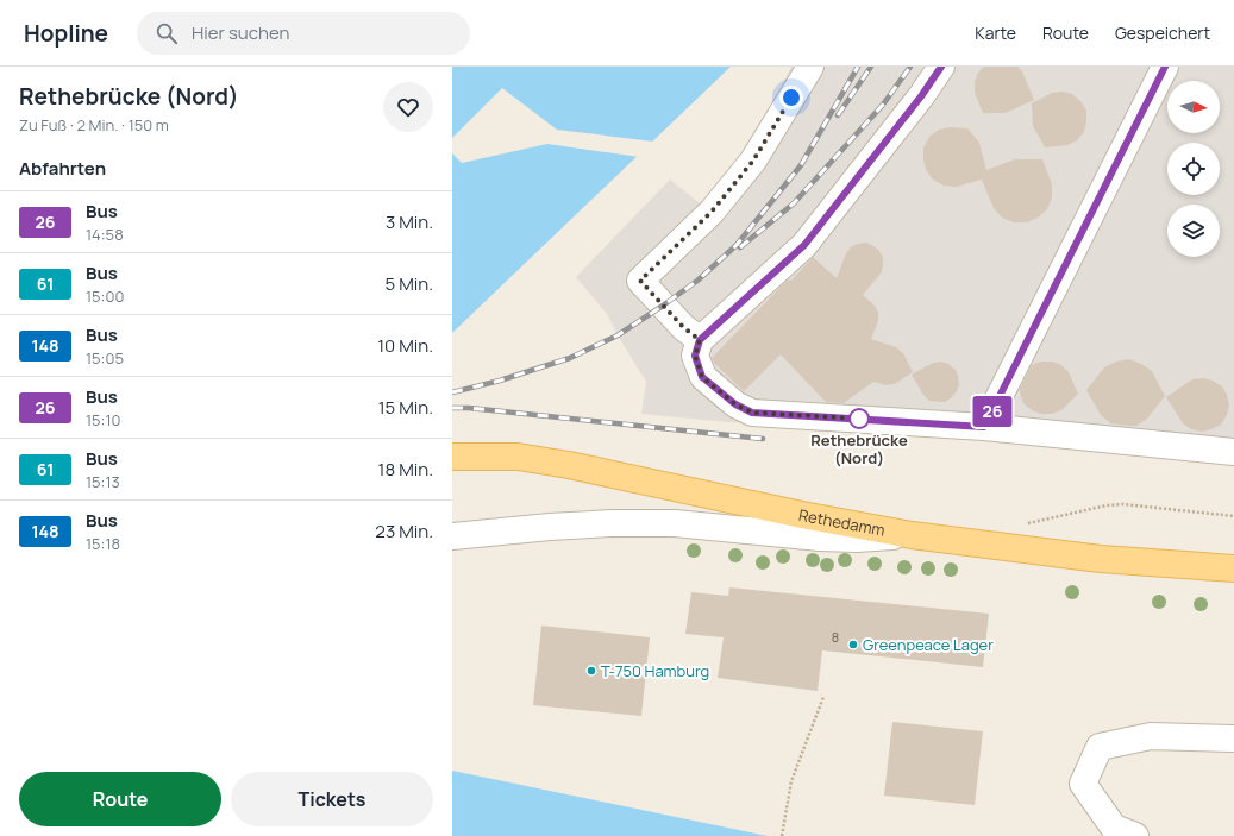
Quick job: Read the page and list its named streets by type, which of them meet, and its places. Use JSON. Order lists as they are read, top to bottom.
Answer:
{
  "streets": {
    "main road": ["Rethedamm"]
  },
  "places": ["Rethebrücke (Nord)", "Greenpeace Lager", "T-750 Hamburg"],
  "lines": ["bus line 26"],
  "house_numbers": ["8"],
  "north": "right",
  "page": {
    "header": "Hopline",
    "search": "Hier suchen",
    "nav": ["Karte", "Route", "Gespeichert"],
    "heading": [
      ["Rethebrücke (Nord)", "Zu Fuß · 2 Min. · 150 m"],
      "Abfahrten"
    ],
    "on_map": "26",
    "list": [
      {
        "mark": "26",
        "name": "Bus",
        "note": "14:58",
        "value": "3 Min."
      },
      {
        "mark": "61",
        "name": "Bus",
        "note": "15:00",
        "value": "5 Min."
      },
      {
        "mark": "148",
        "name": "Bus",
        "note": "15:05",
        "value": "10 Min."
      },
      {
        "mark": "26",
        "name": "Bus",
        "note": "15:10",
        "value": "15 Min."
      },
      {
        "mark": "61",
        "name": "Bus",
        "note": "15:13",
        "value": "18 Min."
      },
      {
        "mark": "148",
        "name": "Bus",
        "note": "15:18",
        "value": "23 Min."
      }
    ],
    "buttons": ["Route", "Tickets"]
  }
}
